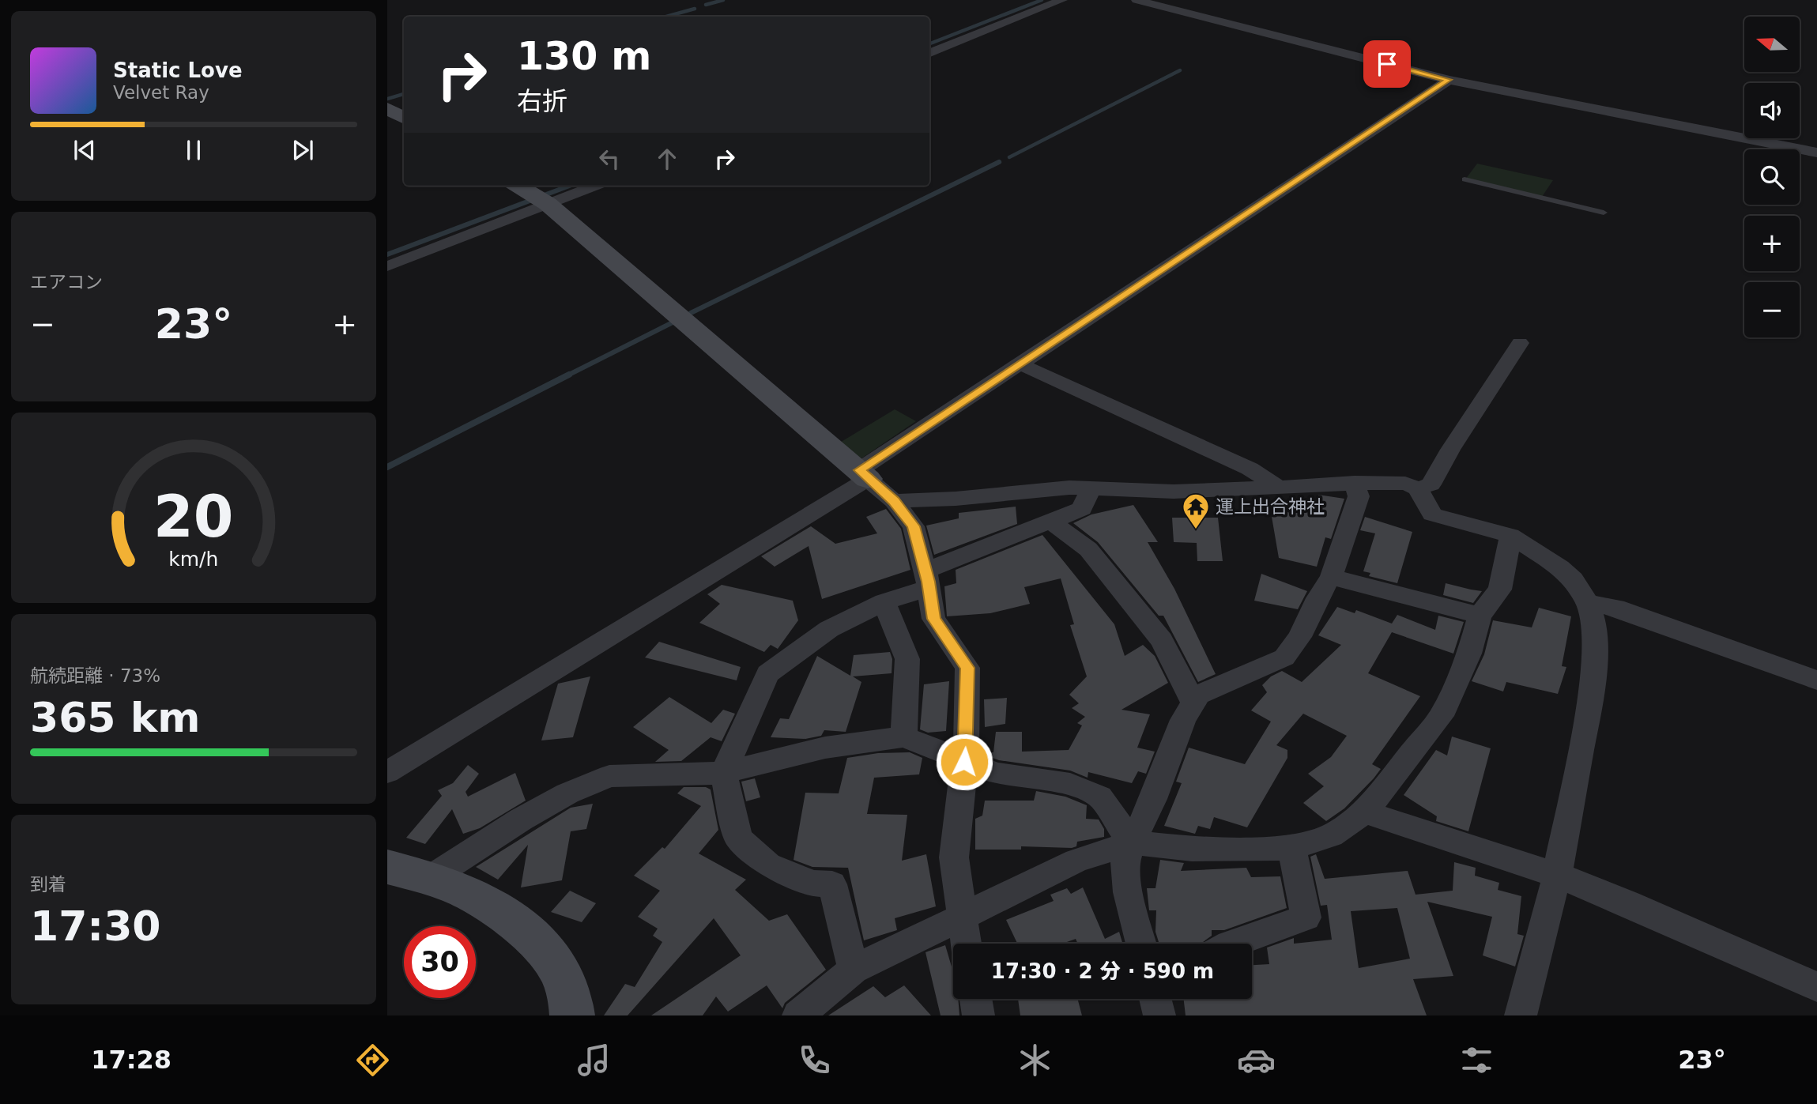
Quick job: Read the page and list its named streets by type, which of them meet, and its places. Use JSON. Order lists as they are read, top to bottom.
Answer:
{
  "places": {
    "temple": ["運上出合神社"]
  },
  "north": "left",
  "page": {
    "map_buttons": ["+", "−"],
    "turn": ["130 m", "右折"],
    "song": ["Static Love", "Velvet Ray"],
    "tile": [
      "エアコン",
      ["航続距離 · 73%", "365 km"],
      ["到着", "17:30"]
    ],
    "heat": ["−", "23°", "+"],
    "limit": "30",
    "trip": "17:30 · 2 分 · 590 m",
    "tabs": ["17:28", "23°"],
    "gauge": ["20", "km/h"]
  }
}
